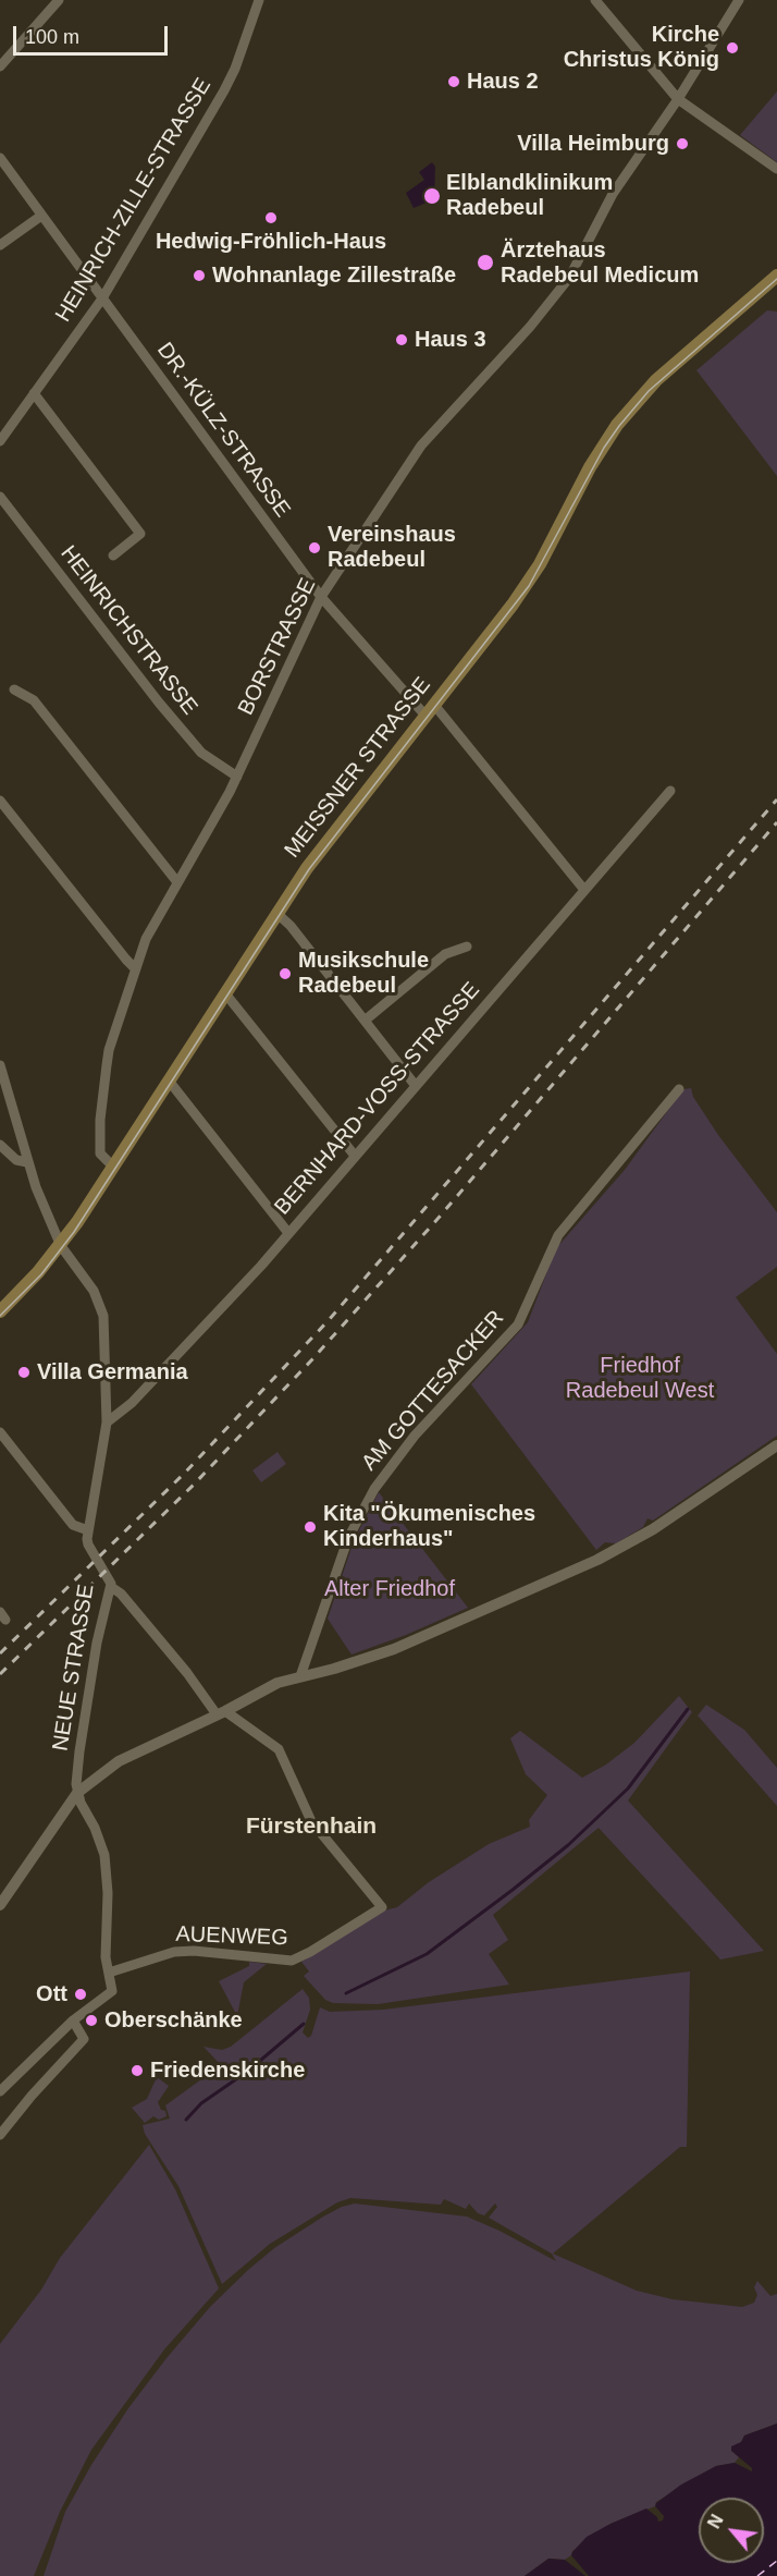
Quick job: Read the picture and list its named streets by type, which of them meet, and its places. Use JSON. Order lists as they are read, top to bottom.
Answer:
{
  "streets": {
    "main road": ["MEISSNER STRASSE"],
    "street": [
      "HEINRICH-ZILLE-STRASSE",
      "DR.-KÜLZ-STRASSE",
      "HEINRICHSTRASSE",
      "BORSTRASSE",
      "BERNHARD-VOSS-STRASSE",
      "AM GOTTESACKER",
      "NEUE STRASSE",
      "AUENWEG"
    ]
  },
  "crossings": [
    ["HEINRICH-ZILLE-STRASSE", "DR.-KÜLZ-STRASSE"],
    ["DR.-KÜLZ-STRASSE", "BORSTRASSE"],
    ["DR.-KÜLZ-STRASSE", "MEISSNER STRASSE"],
    ["DR.-KÜLZ-STRASSE", "BERNHARD-VOSS-STRASSE"],
    ["HEINRICHSTRASSE", "BORSTRASSE"],
    ["BORSTRASSE", "MEISSNER STRASSE"],
    ["MEISSNER STRASSE", "NEUE STRASSE"],
    ["BERNHARD-VOSS-STRASSE", "NEUE STRASSE"],
    ["NEUE STRASSE", "AUENWEG"]
  ],
  "districts": ["Fürstenhain"],
  "parks": ["Friedhof Radebeul West", "Alter Friedhof"],
  "places": [
    "Kirche Christus König",
    "Haus 2",
    "Villa Heimburg",
    "Elblandklinikum Radebeul",
    "Hedwig-Fröhlich-Haus",
    "Ärztehaus Radebeul Medicum",
    "Wohnanlage Zillestraße",
    "Haus 3",
    "Vereinshaus Radebeul",
    "Musikschule Radebeul",
    "Villa Germania",
    "Kita \"Ökumenisches Kinderhaus\"",
    "Ott",
    "Oberschänke",
    "Friedenskirche"
  ],
  "scale_bar": "100 m",
  "north": "top left"
}
